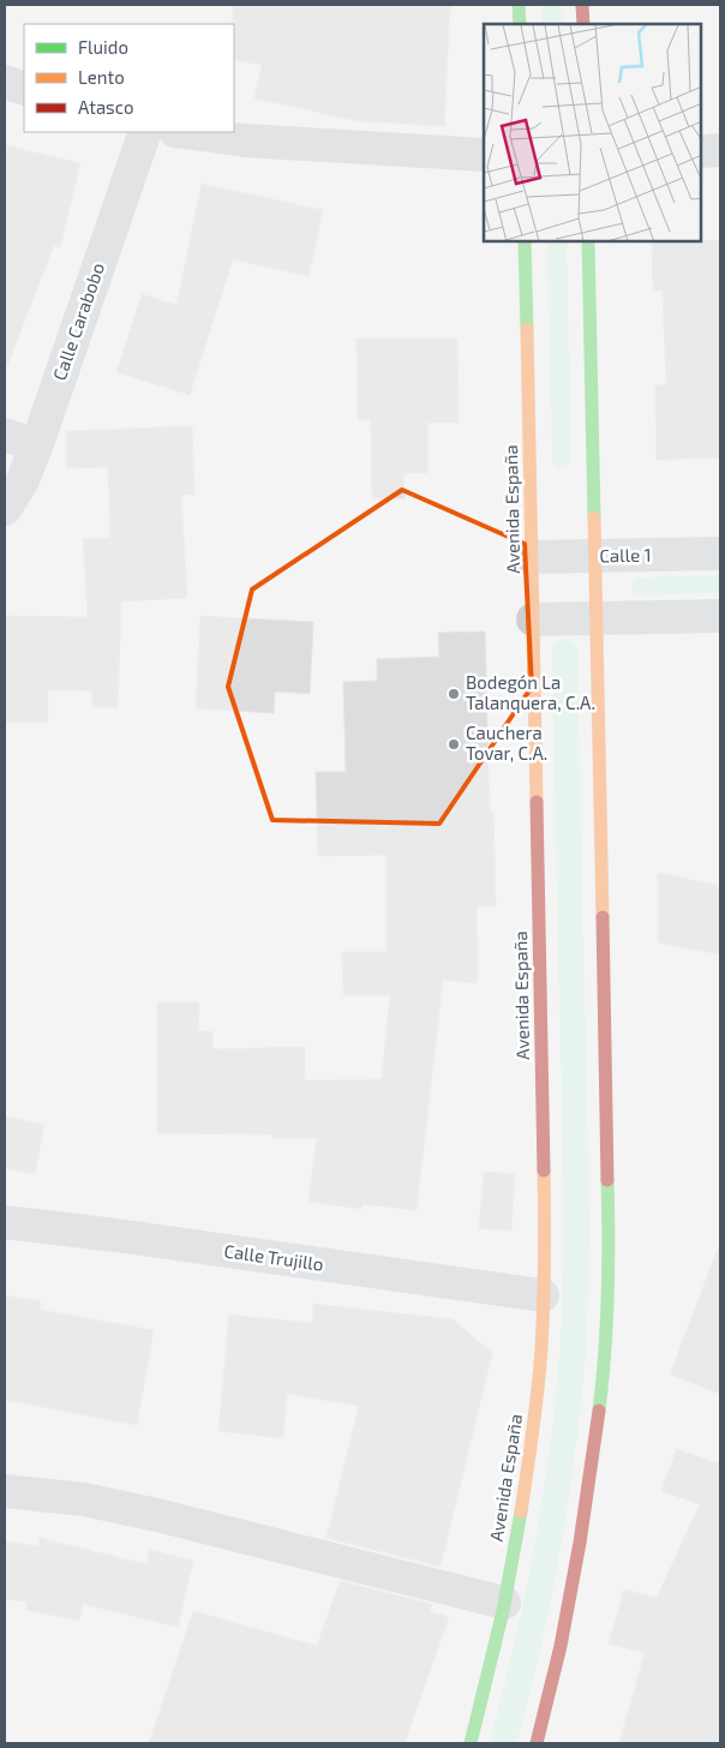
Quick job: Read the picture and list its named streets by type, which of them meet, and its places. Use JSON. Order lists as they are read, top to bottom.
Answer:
{
  "streets": {
    "main road": ["Avenida España"],
    "street": ["Calle Carabobo", "Calle 1", "Calle Trujillo"]
  },
  "crossings": [
    ["Avenida España", "Calle 1"],
    ["Avenida España", "Calle Trujillo"]
  ],
  "places": ["Bodegón La Talanquera, C.A.", "Cauchera Tovar, C.A."],
  "legend": ["Fluido", "Lento", "Atasco"]
}
